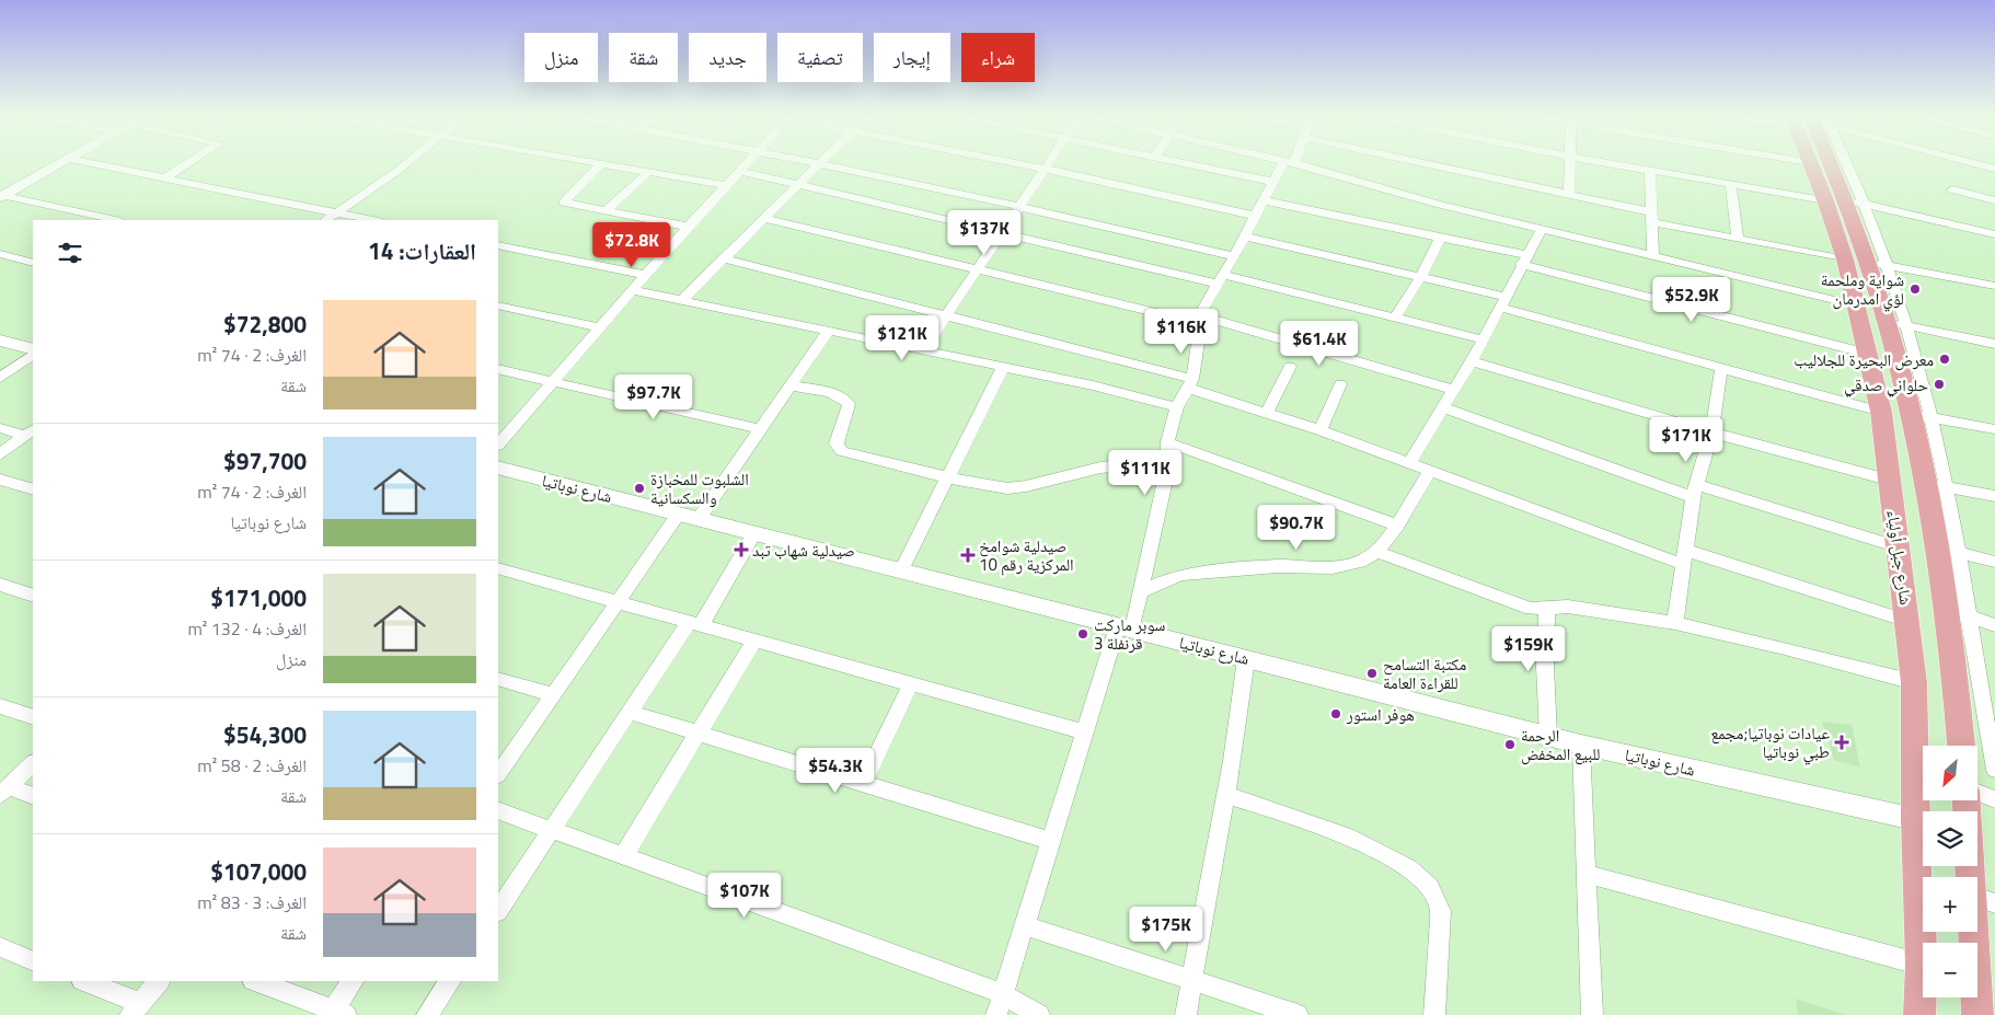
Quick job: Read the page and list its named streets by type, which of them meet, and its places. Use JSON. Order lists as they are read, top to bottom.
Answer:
{
  "streets": {
    "main road": ["شارع جبل أولياء"],
    "street": ["شارع نوباتيا"]
  },
  "places": {
    "other": [
      "شواية وملحمة لؤي امدرمان",
      "معرض البحيرة للجلاليب",
      "حلواني صدقي",
      "الشلبوت للمخبازة والسكسانية",
      "سوبر ماركت قرنفلة 3",
      "مكتبة التسامح للقراءة العامة",
      "هوفر استور",
      "الرحمة للبيع المخفض"
    ],
    "health": ["صيدلية شهاب تبد", "صيدلية شوامخ المركزية رقم 10", "عيادات نوباتيا;مجمع طبي نوباتيا"]
  },
  "north": "bottom left",
  "page": {
    "chip": [
      "شراء",
      "إيجار",
      "تصفية",
      "جديد",
      "شقة",
      "منزل"
    ],
    "price": [
      "$137K",
      "$72.8K",
      "$52.9K",
      "$116K",
      "$121K",
      "$61.4K",
      "$97.7K",
      "$171K",
      "$111K",
      "$90.7K",
      "$159K",
      "$54.3K",
      "$107K",
      "$175K"
    ],
    "heading": "العقارات: 14",
    "list": [
      {
        "name": "$72,800",
        "note": "الغرف: 2 · 74 m² · شقة"
      },
      {
        "name": "$97,700",
        "note": "الغرف: 2 · 74 m² · شارع نوباتيا"
      },
      {
        "name": "$171,000",
        "note": "الغرف: 4 · 132 m² · منزل"
      },
      {
        "name": "$54,300",
        "note": "الغرف: 2 · 58 m² · شقة"
      },
      {
        "name": "$107,000",
        "note": "الغرف: 3 · 83 m² · شقة"
      }
    ],
    "map_buttons": ["+", "−"]
  }
}
